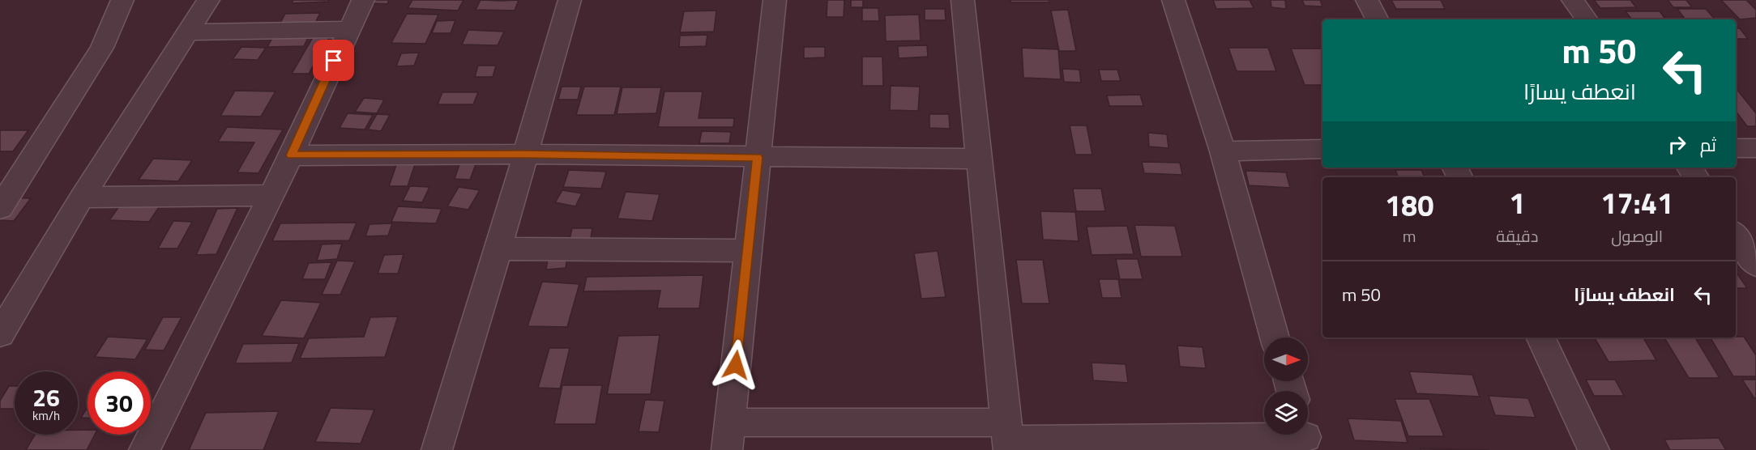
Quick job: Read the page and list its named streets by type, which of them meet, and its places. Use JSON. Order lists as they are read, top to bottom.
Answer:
{
  "north": "right",
  "page": {
    "turn": ["50 m", "انعطف يسارًا"],
    "then": "ثم",
    "eta": [
      "17:41",
      "الوصول",
      "1",
      "دقيقة",
      "180",
      "m"
    ],
    "list": [
      {
        "name": "انعطف يسارًا",
        "value": "50 m"
      }
    ],
    "speed": "26 km/h",
    "limit": "30"
  }
}
